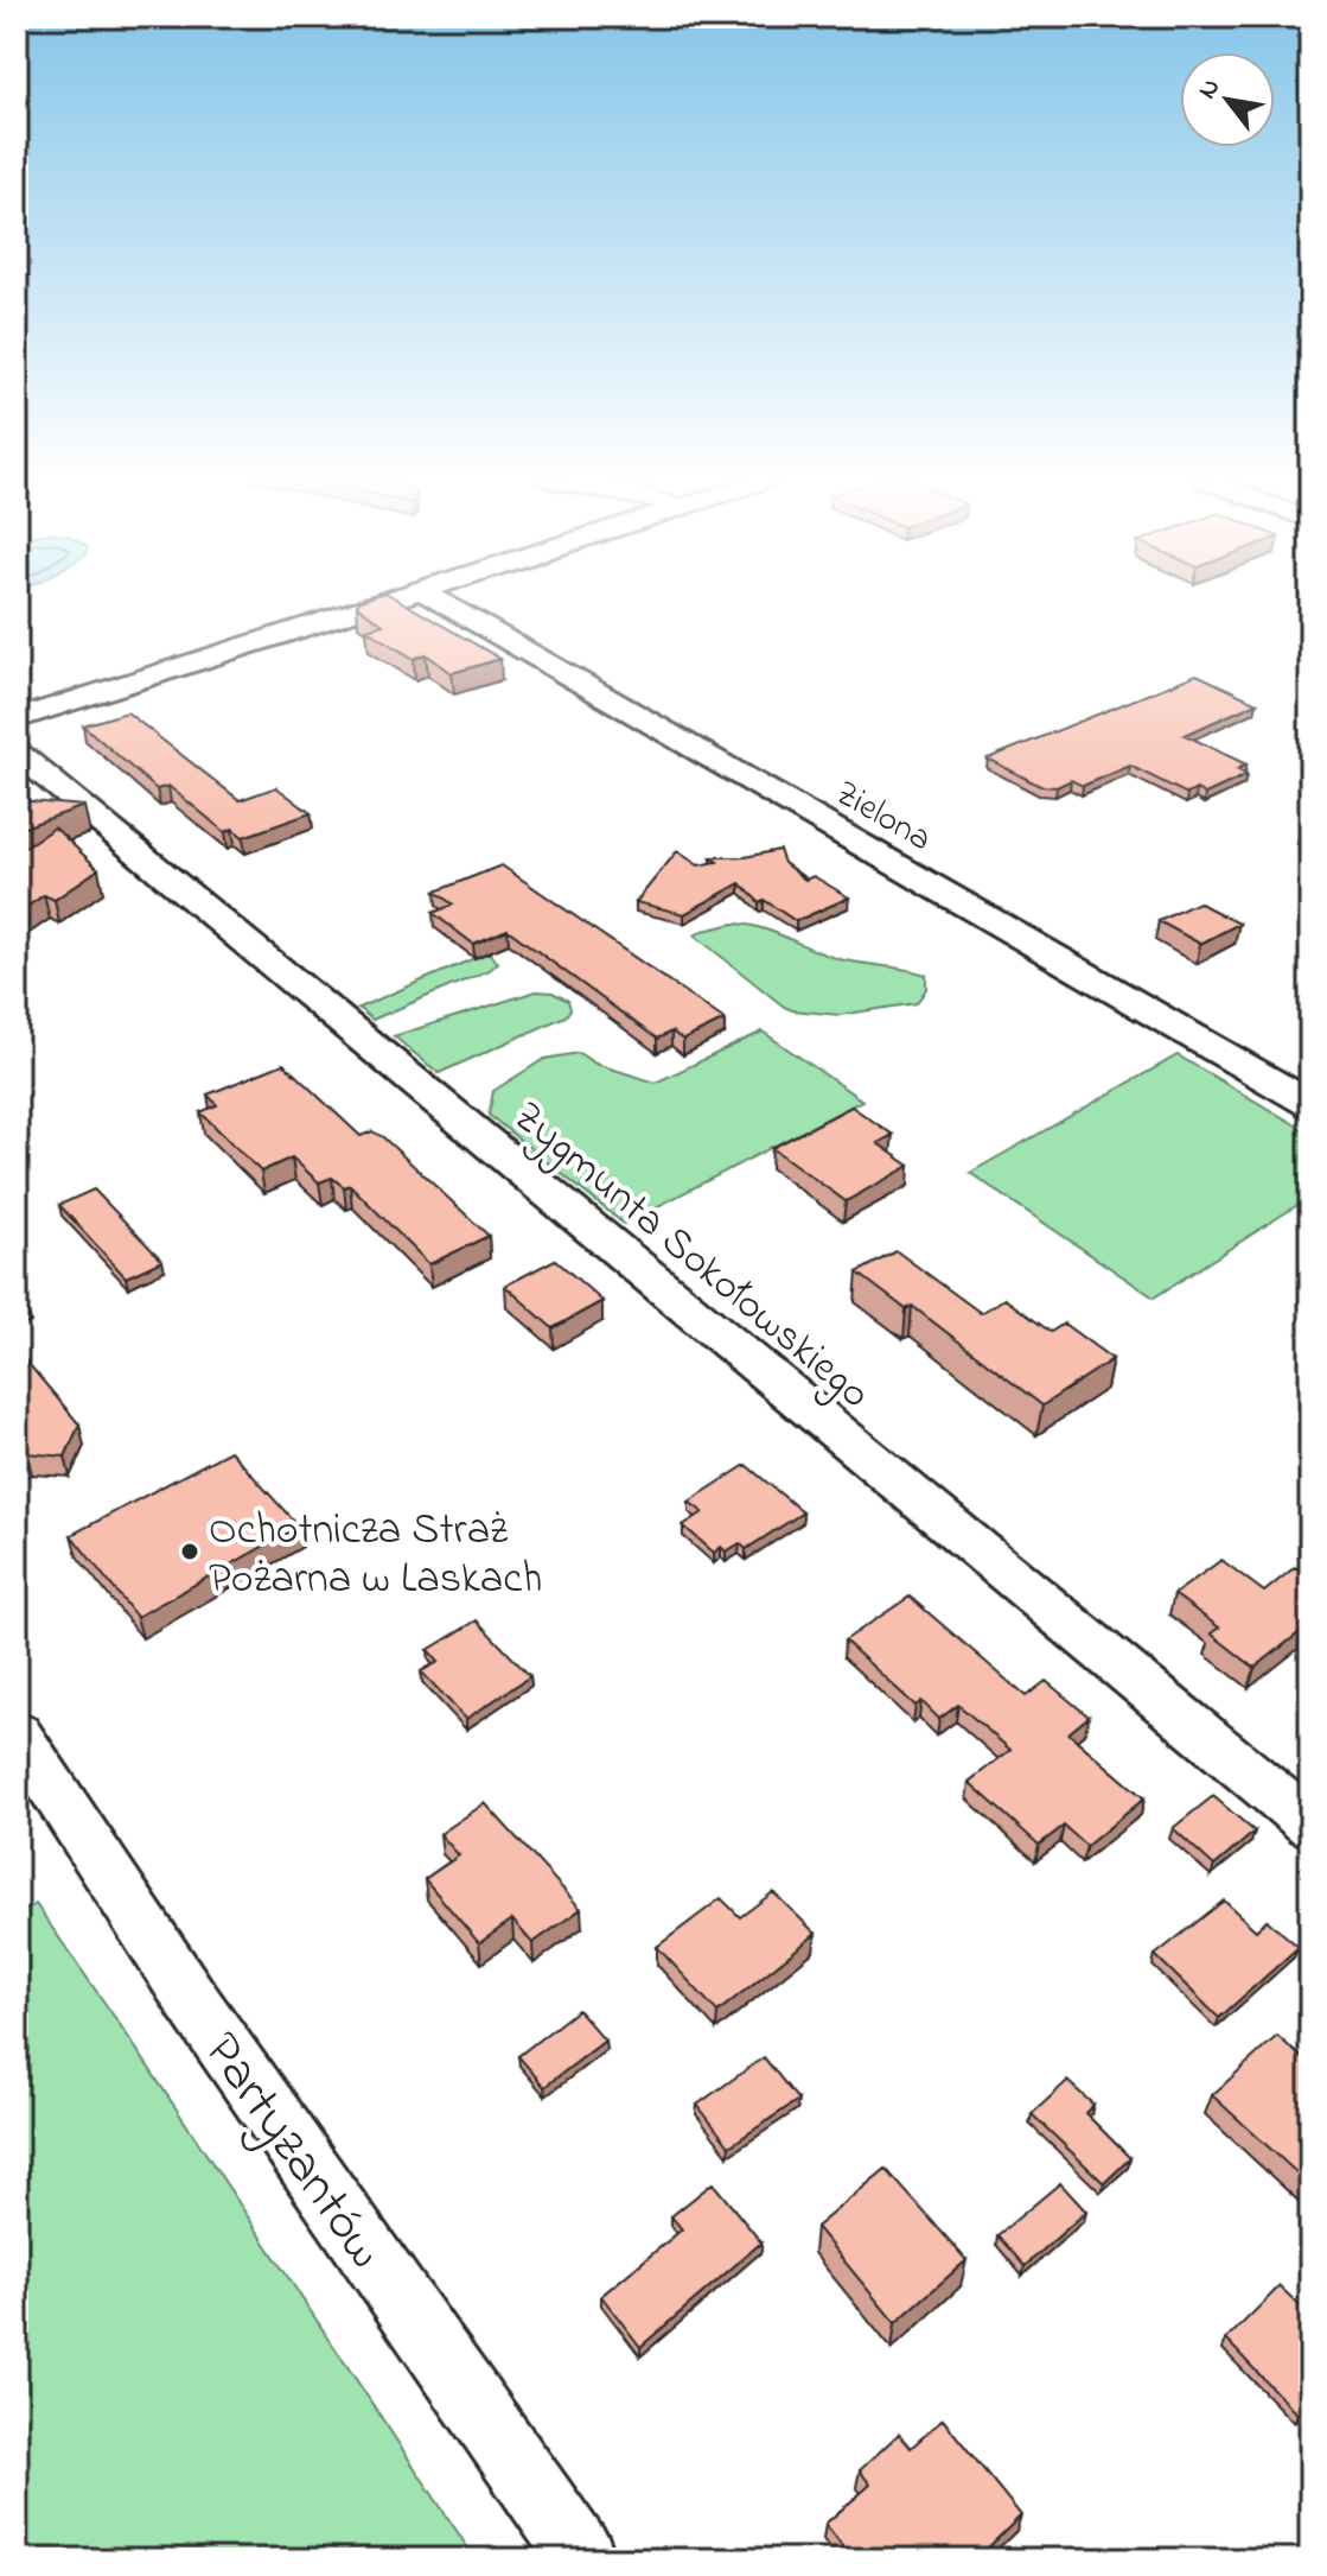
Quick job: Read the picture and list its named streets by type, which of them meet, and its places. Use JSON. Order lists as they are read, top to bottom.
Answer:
{
  "streets": {
    "street": ["Zielona", "Zygmunta Sokołowskiego", "Partyzantów"]
  },
  "places": ["Ochotnicza Straż Pożarna w Laskach"],
  "north": "top left"
}
